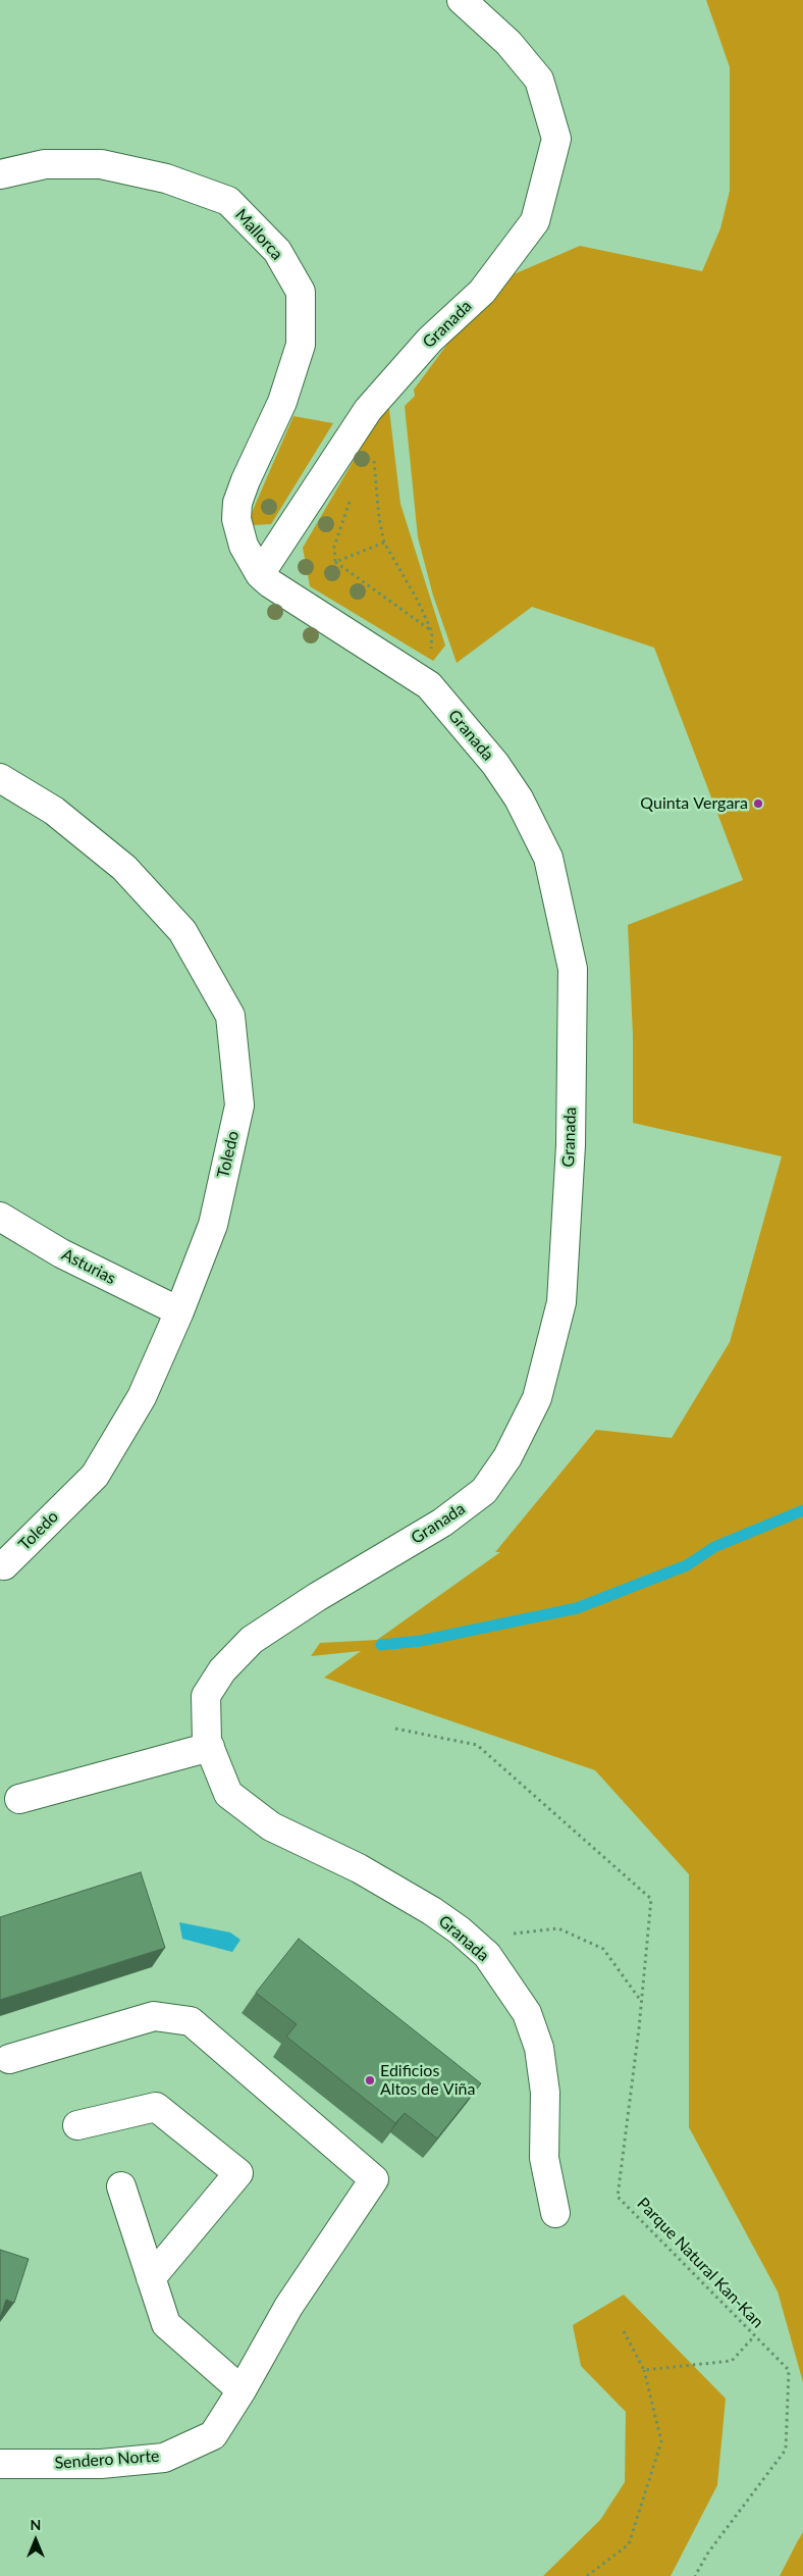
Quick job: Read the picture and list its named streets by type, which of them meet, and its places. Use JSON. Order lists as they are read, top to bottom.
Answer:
{
  "streets": {
    "street": [
      "Mallorca",
      "Granada",
      "Toledo",
      "Asturias",
      "Sendero Norte"
    ],
    "path": ["Parque Natural Kan-Kan"]
  },
  "crossings": [
    ["Mallorca", "Granada"],
    ["Toledo", "Asturias"]
  ],
  "places": ["Quinta Vergara", "Edificios Altos de Viña"],
  "north": "top"
}
